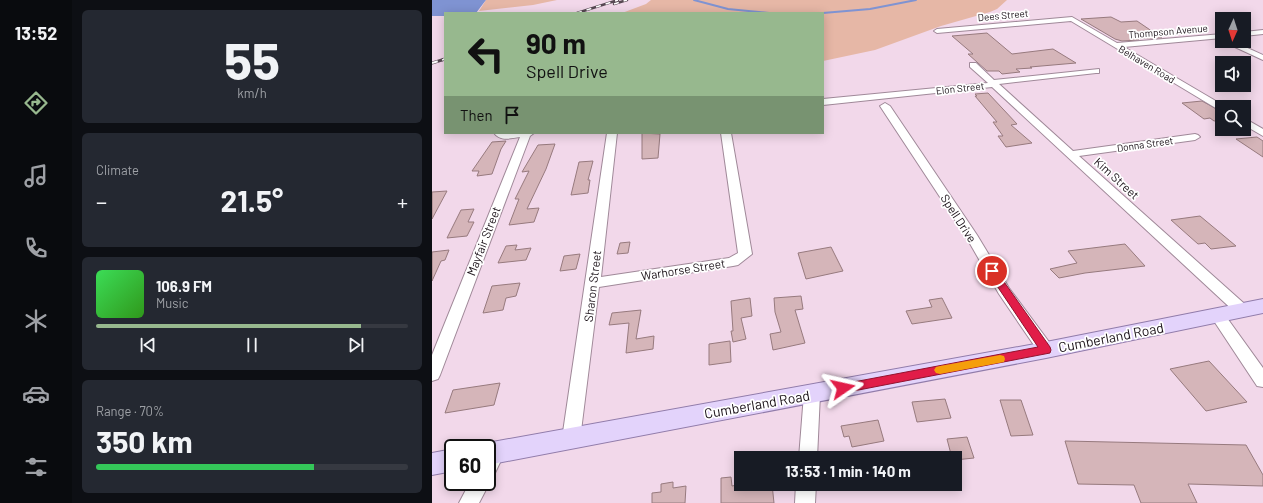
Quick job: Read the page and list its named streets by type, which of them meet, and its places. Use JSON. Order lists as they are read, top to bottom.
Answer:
{
  "streets": {
    "main road": ["Cumberland Road"],
    "street": [
      "Dees Street",
      "Thompson Avenue",
      "Belhaven Road",
      "Elon Street",
      "Donna Street",
      "Kim Street",
      "Spell Drive",
      "Mayfair Street",
      "Warhorse Street",
      "Sharon Street"
    ]
  },
  "crossings": [
    ["Dees Street", "Belhaven Road"],
    ["Thompson Avenue", "Belhaven Road"],
    ["Elon Street", "Kim Street"],
    ["Donna Street", "Kim Street"],
    ["Kim Street", "Cumberland Road"],
    ["Spell Drive", "Cumberland Road"],
    ["Warhorse Street", "Sharon Street"],
    ["Sharon Street", "Cumberland Road"]
  ],
  "north": "bottom",
  "page": {
    "tabs": "13:52",
    "tile": [
      ["55", "km/h"],
      "Climate",
      ["Range · 70%", "350 km"]
    ],
    "turn": ["90 m", "Spell Drive"],
    "then": "Then",
    "heat": ["−", "21.5°", "+"],
    "song": ["106.9 FM", "Music"],
    "limit": "60",
    "trip": "13:53 · 1 min · 140 m"
  }
}
